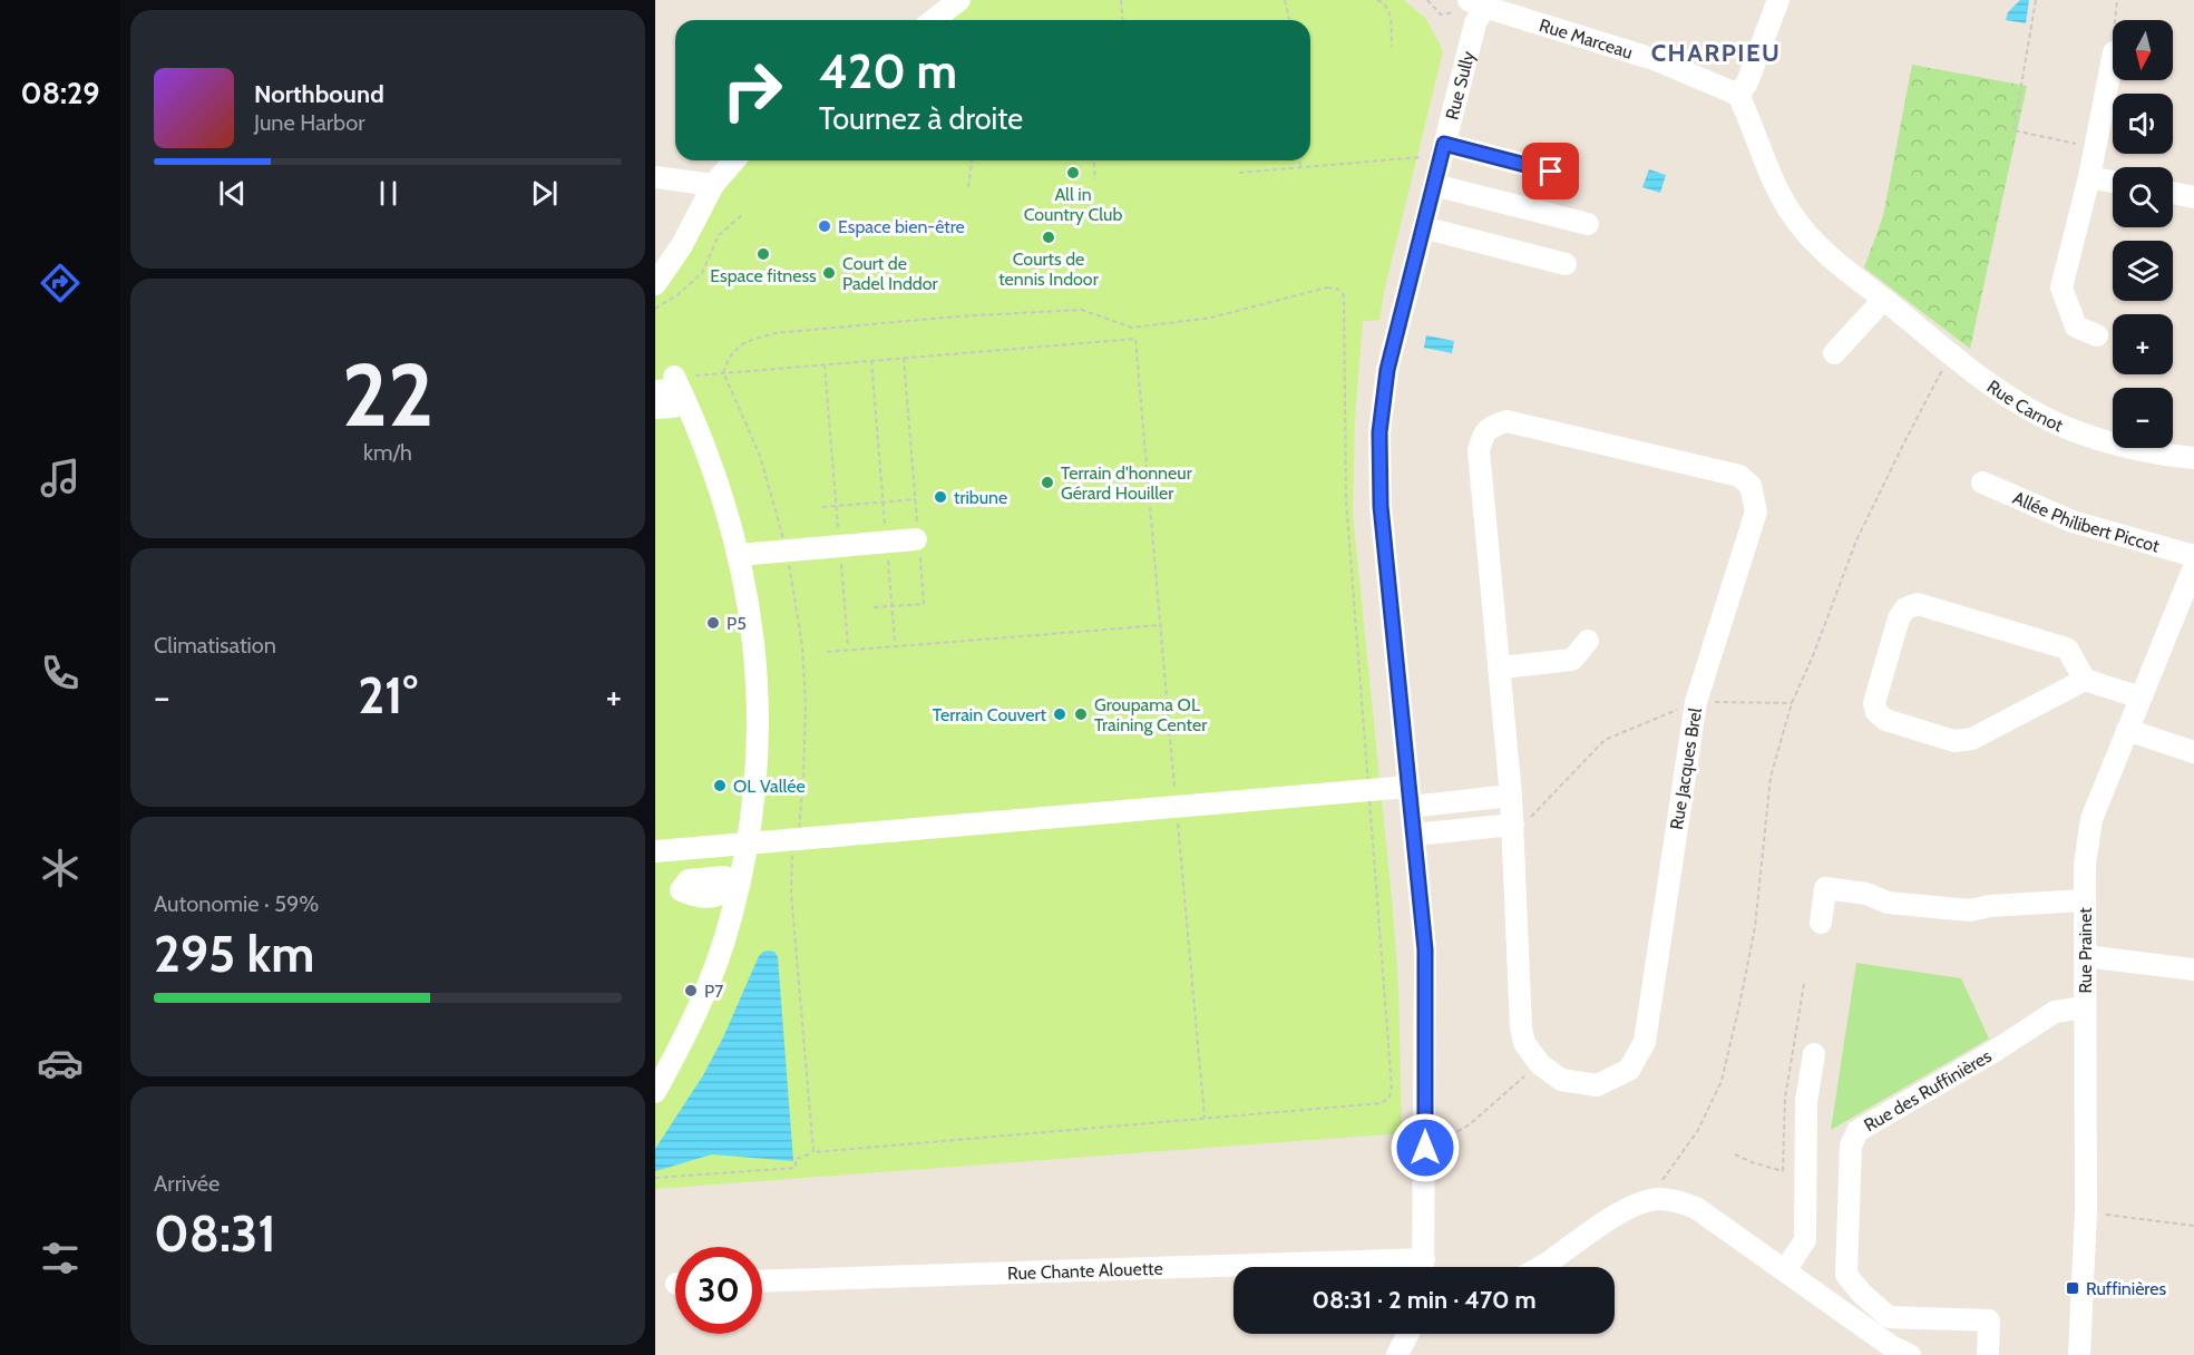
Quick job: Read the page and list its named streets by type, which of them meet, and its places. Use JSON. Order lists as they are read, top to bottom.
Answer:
{
  "streets": {
    "street": [
      "Rue Marceau",
      "Rue Sully",
      "Rue Carnot",
      "Allée Philibert Piccot",
      "Rue Jacques Brel",
      "Rue Prainet",
      "Rue des Ruffinières",
      "Rue Chante Alouette"
    ]
  },
  "crossings": [
    ["Rue Marceau", "Rue Sully"],
    ["Rue Marceau", "Rue Carnot"],
    ["Rue Prainet", "Rue des Ruffinières"]
  ],
  "districts": ["CHARPIEU"],
  "places": {
    "other": [
      "All in Country Club",
      "Espace bien-être",
      "Courts de tennis Indoor",
      "Espace fitness",
      "Court de Padel Inddor",
      "Terrain d'honneur Gérard Houiller",
      "tribune",
      "P5",
      "Terrain Couvert",
      "Groupama OL Training Center",
      "OL Vallée",
      "P7"
    ],
    "transit": ["Ruffinières"]
  },
  "north": "bottom",
  "page": {
    "tabs": "08:29",
    "map_buttons": ["+", "−"],
    "turn": ["420 m", "Tournez à droite"],
    "song": ["Northbound", "June Harbor"],
    "tile": [
      ["22", "km/h"],
      "Climatisation",
      ["Autonomie · 59%", "295 km"],
      ["Arrivée", "08:31"]
    ],
    "heat": ["−", "21°", "+"],
    "limit": "30",
    "trip": "08:31 · 2 min · 470 m"
  }
}
